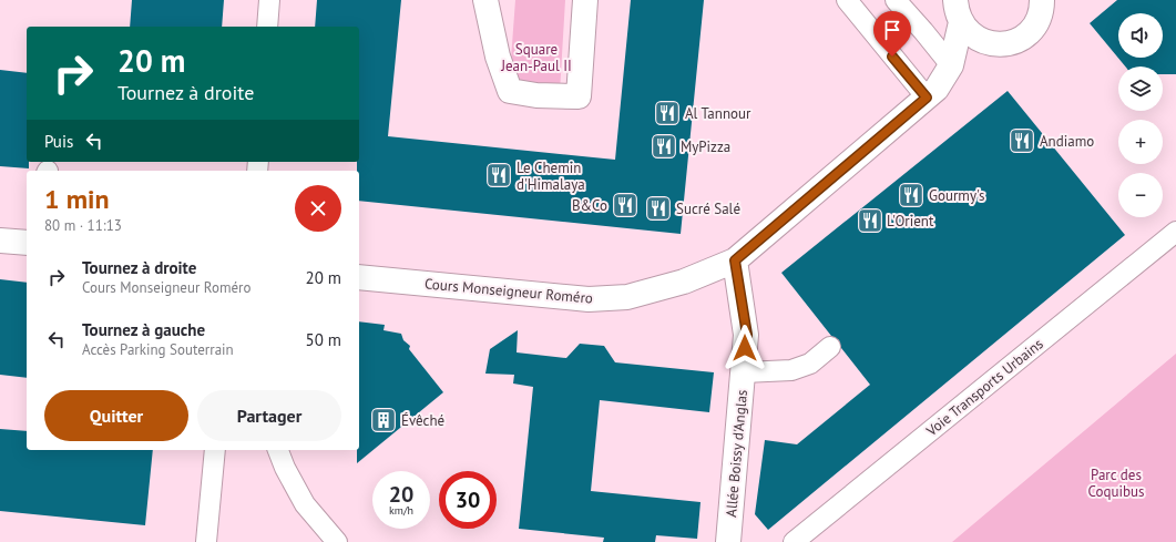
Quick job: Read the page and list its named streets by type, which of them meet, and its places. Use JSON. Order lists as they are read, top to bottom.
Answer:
{
  "streets": {
    "street": ["Cours Monseigneur Roméro", "Allée Boissy d'Anglas"],
    "lane": ["Voie Transports Urbains"]
  },
  "crossings": [
    ["Cours Monseigneur Roméro", "Allée Boissy d'Anglas"]
  ],
  "parks": ["Square Jean-Paul II", "Parc des Coquibus"],
  "places": {
    "restaurant": [
      "Al Tannour",
      "Andiamo",
      "MyPizza",
      "Le Chemin d'Himalaya",
      "Gourmy's",
      "B&Co",
      "Sucré Salé",
      "L'Orient"
    ],
    "building": ["Évêché"]
  },
  "page": {
    "map_buttons": ["+", "−"],
    "turn": ["20 m", "Tournez à droite"],
    "then": "Puis",
    "heading": ["1 min", "80 m · 11:13"],
    "list": [
      {
        "name": "Tournez à droite",
        "note": "Cours Monseigneur Roméro",
        "value": "20 m"
      },
      {
        "name": "Tournez à gauche",
        "note": "Accès Parking Souterrain",
        "value": "50 m"
      }
    ],
    "buttons": ["Quitter", "Partager"],
    "speed": "20 km/h",
    "limit": "30"
  }
}
